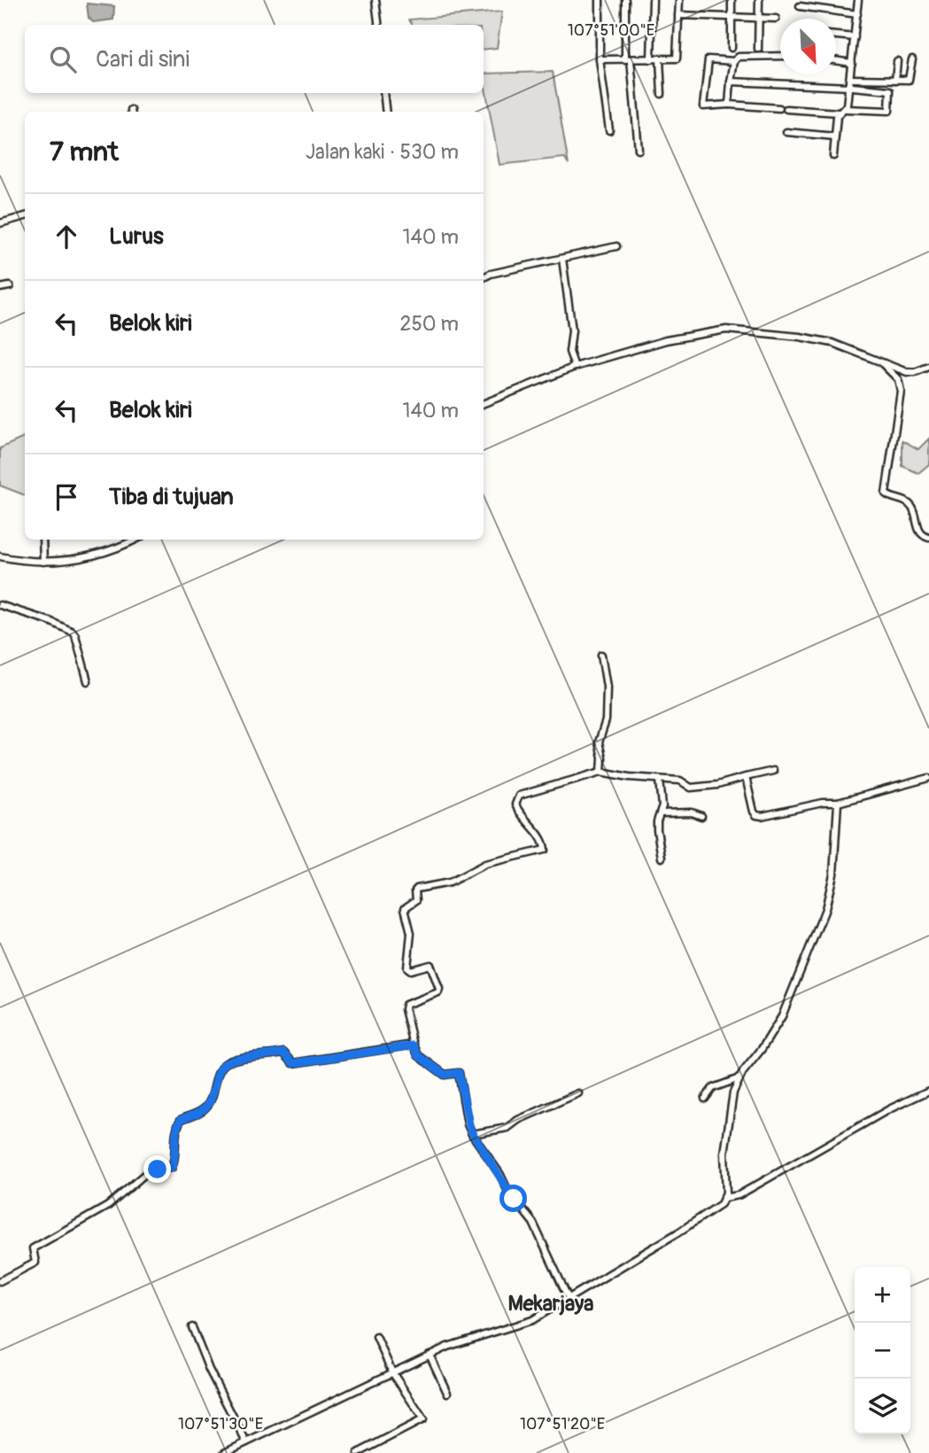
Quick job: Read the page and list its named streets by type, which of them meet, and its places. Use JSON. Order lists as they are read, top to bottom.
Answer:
{
  "districts": ["Mekarjaya"],
  "north": "bottom right",
  "page": {
    "search": "Cari di sini",
    "heading": ["7 mnt", "Jalan kaki · 530 m"],
    "list": [
      ["Lurus", "140 m"],
      ["Belok kiri", "250 m"],
      ["Belok kiri", "140 m"],
      "Tiba di tujuan"
    ],
    "map_buttons": ["+", "−"]
  },
  "coordinates": ["107°51'00\"E", "107°51'30\"E", "107°51'20\"E"]
}
